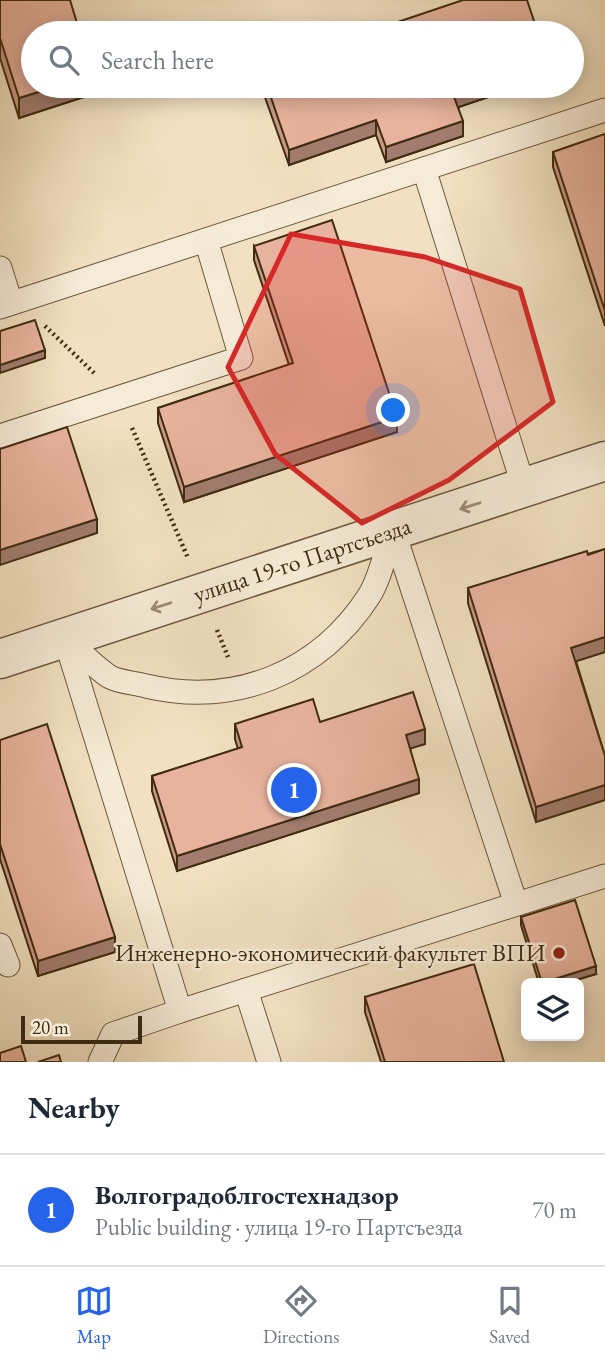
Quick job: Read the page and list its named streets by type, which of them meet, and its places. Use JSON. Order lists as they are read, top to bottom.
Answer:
{
  "streets": {
    "street": ["улица 19-го Партсъезда"]
  },
  "one_way": ["улица 19-го Партсъезда"],
  "places": ["Инженерно-экономический факультет ВПИ"],
  "scale_bar": "20 m",
  "page": {
    "search": "Search here",
    "pins": "1",
    "scale": "20 m",
    "heading": "Nearby",
    "list": [
      {
        "mark": "1",
        "name": "Волгоградоблгостехнадзор",
        "note": "Public building · улица 19-го Партсъезда",
        "value": "70 m"
      }
    ],
    "nav": ["Map", "Directions", "Saved"]
  }
}
